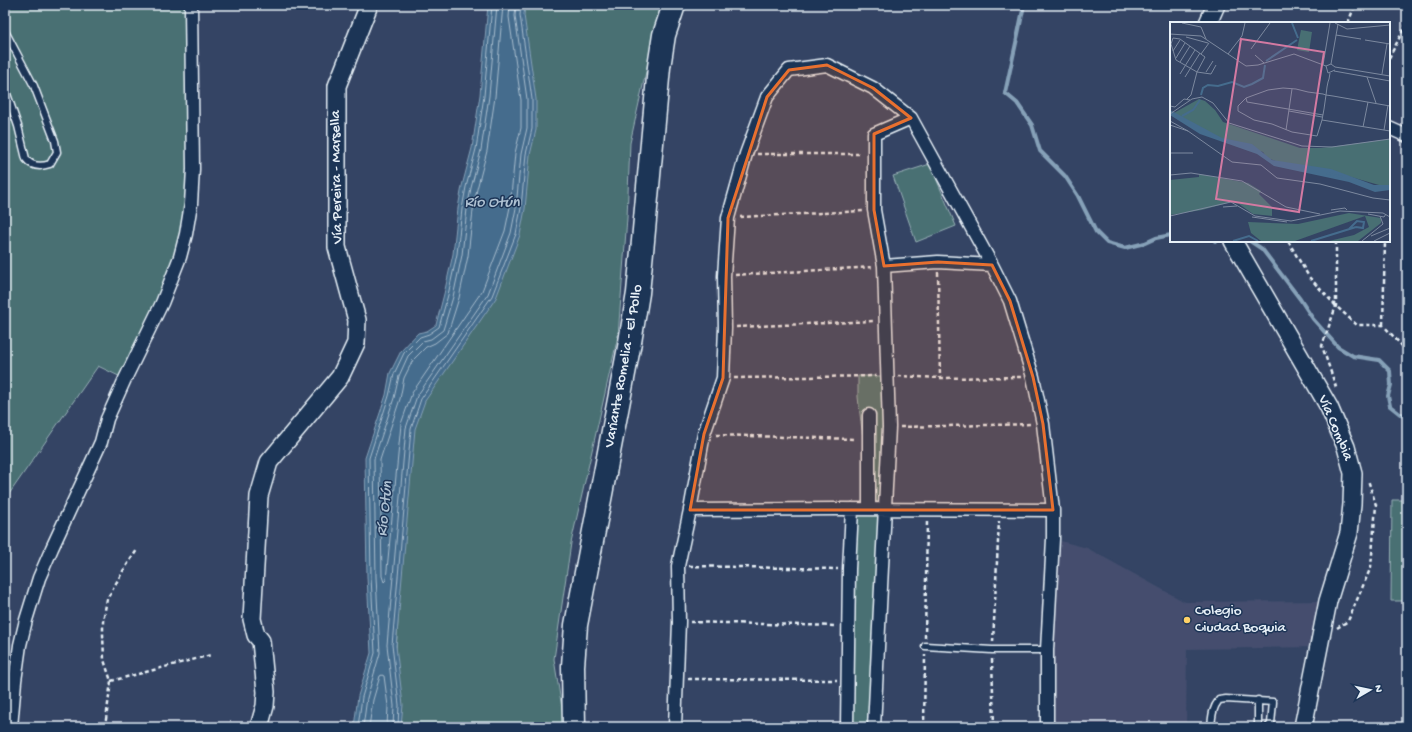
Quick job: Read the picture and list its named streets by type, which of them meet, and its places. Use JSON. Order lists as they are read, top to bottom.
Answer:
{
  "streets": {
    "highway": ["Variante Romelia - El Pollo"],
    "street": ["Vía Pereira - Marsella", "Vía Combia"]
  },
  "water": ["Río Otún"],
  "places": ["Colegio Ciudad Boquia"],
  "north": "right"
}
